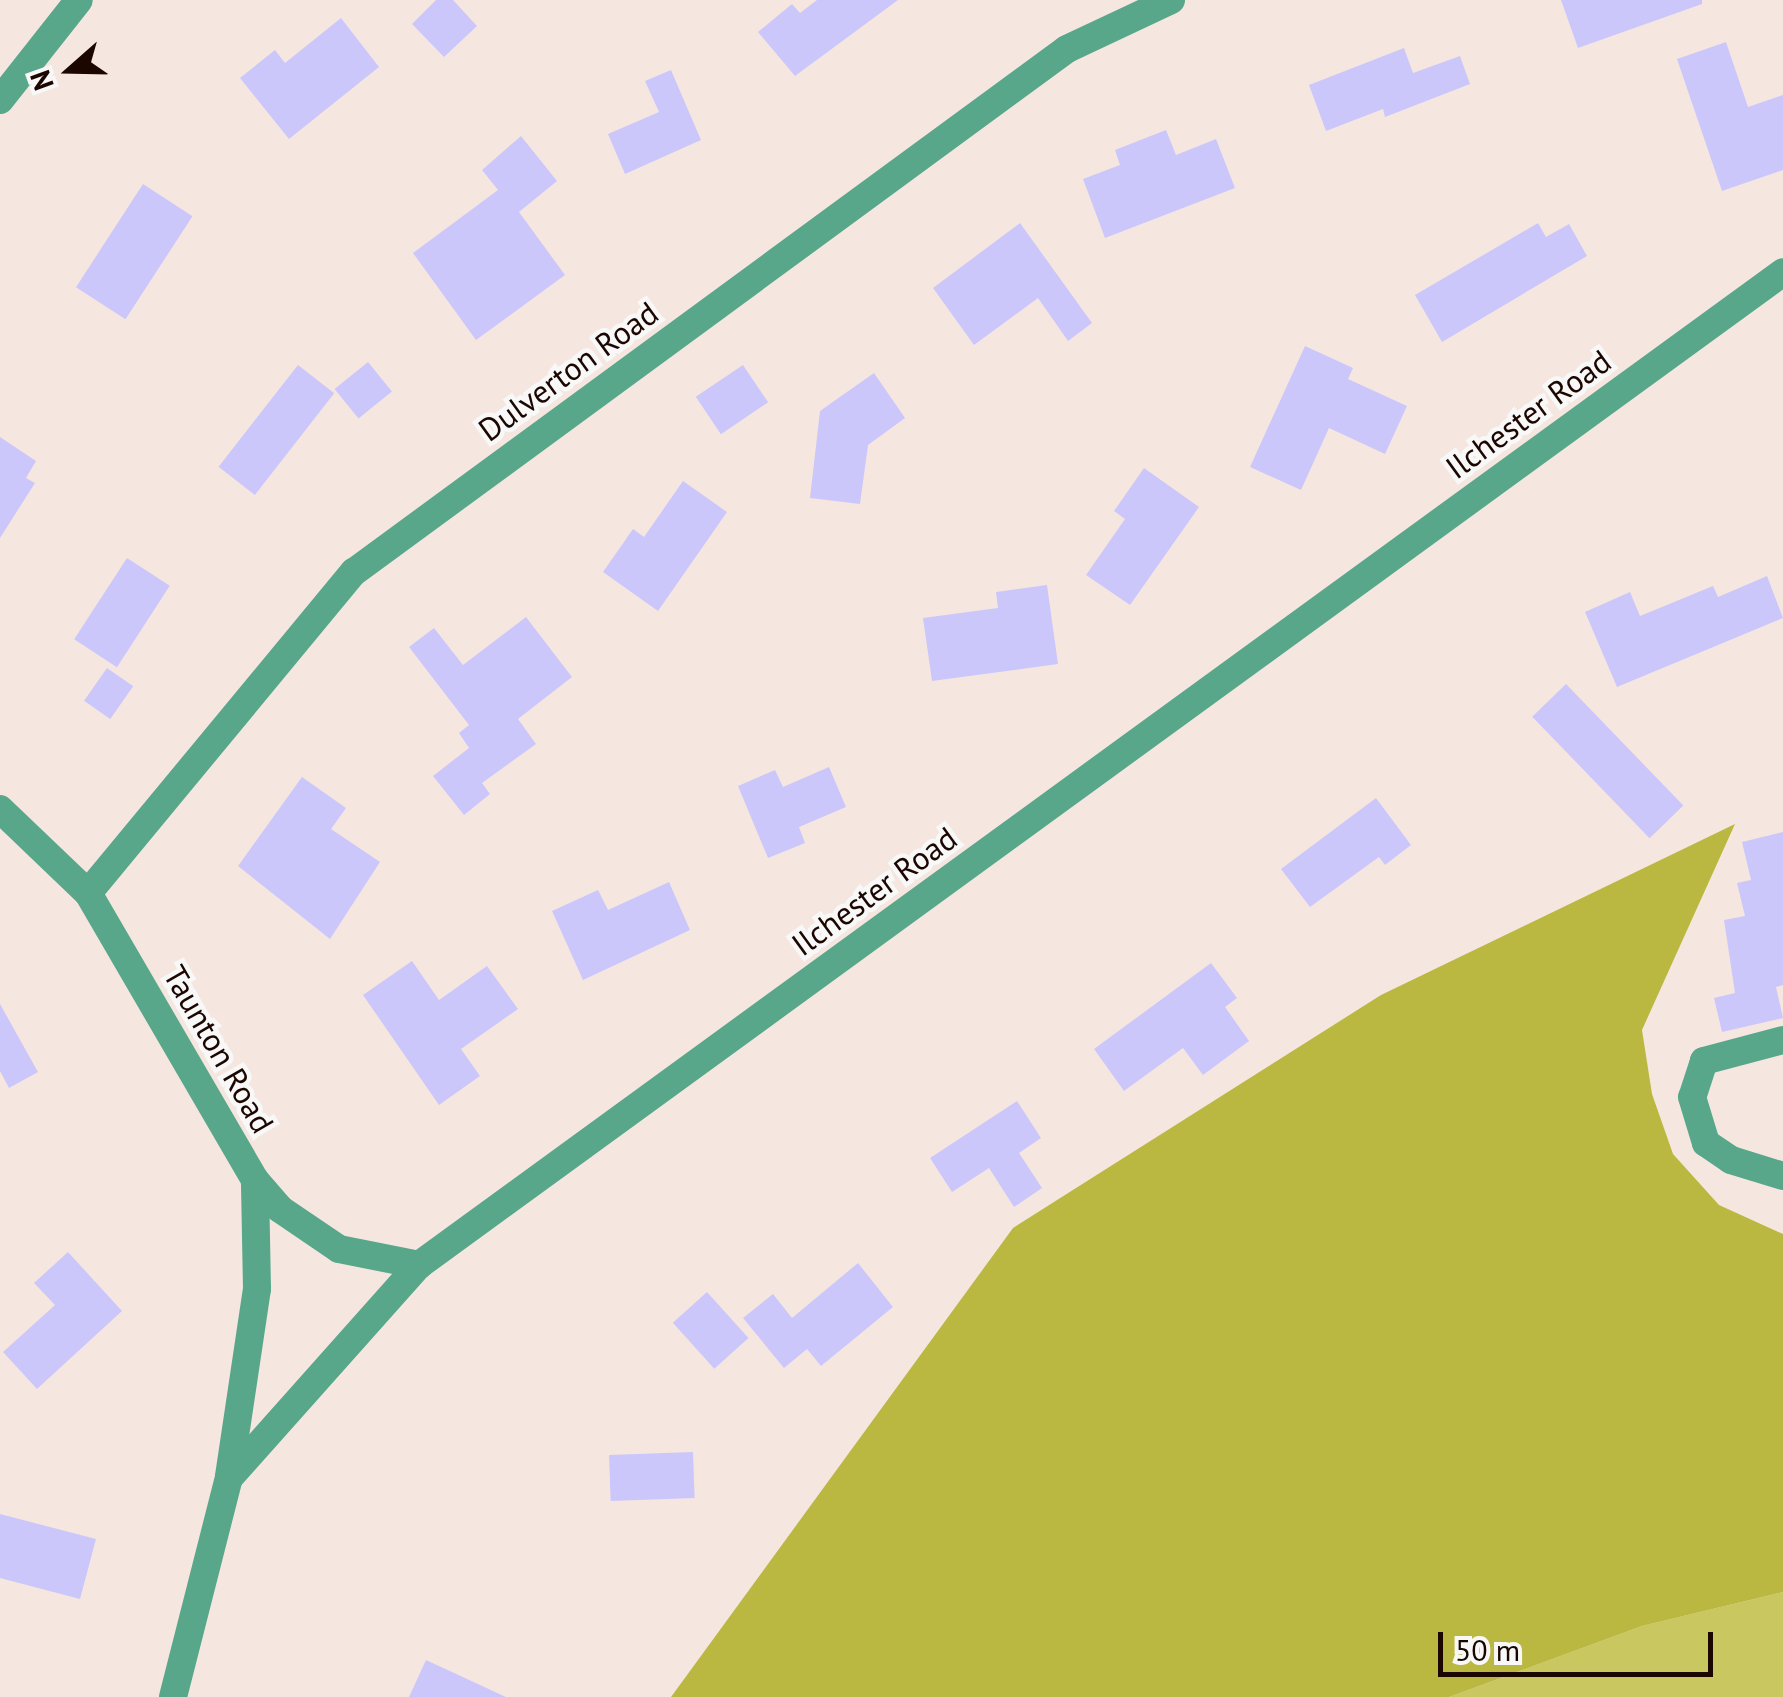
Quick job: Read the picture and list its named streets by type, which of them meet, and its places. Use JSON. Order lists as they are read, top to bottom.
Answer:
{
  "streets": {
    "street": ["Dulverton Road", "Ilchester Road", "Taunton Road"]
  },
  "crossings": [
    ["Dulverton Road", "Taunton Road"],
    ["Ilchester Road", "Taunton Road"]
  ],
  "scale_bar": "50 m",
  "north": "left"
}
